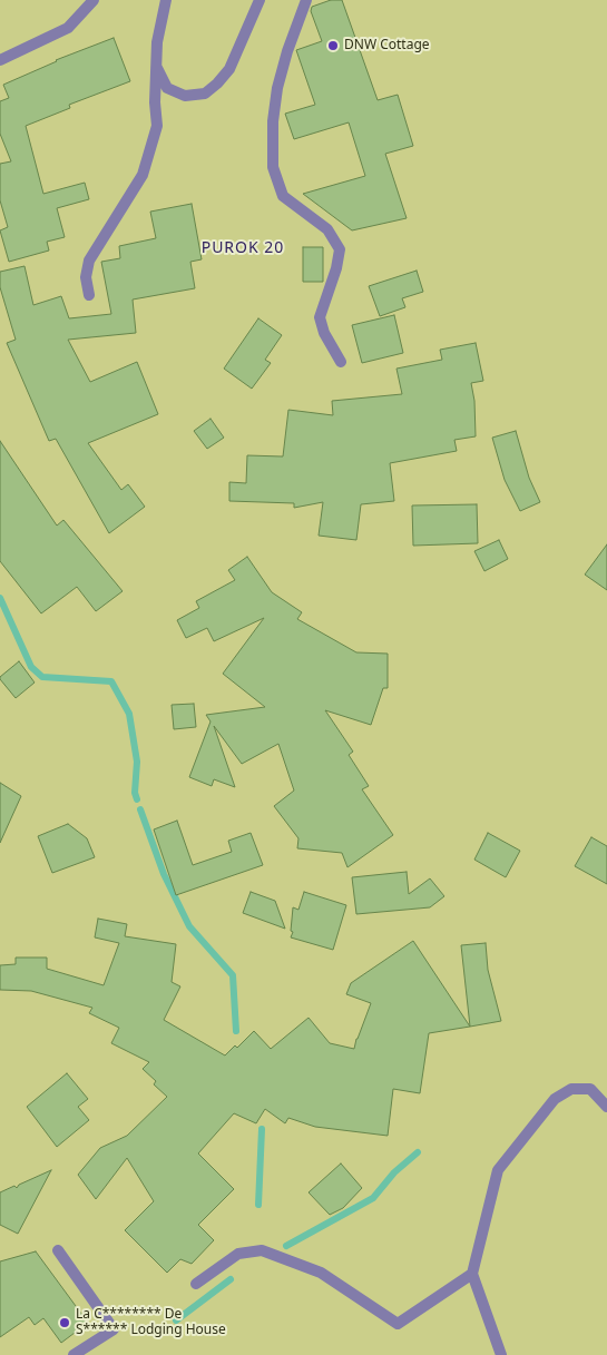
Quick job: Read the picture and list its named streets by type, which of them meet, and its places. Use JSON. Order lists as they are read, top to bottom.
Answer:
{
  "districts": ["PUROK 20"],
  "places": ["DNW Cottage", "La C******** De S****** Lodging House"]
}
